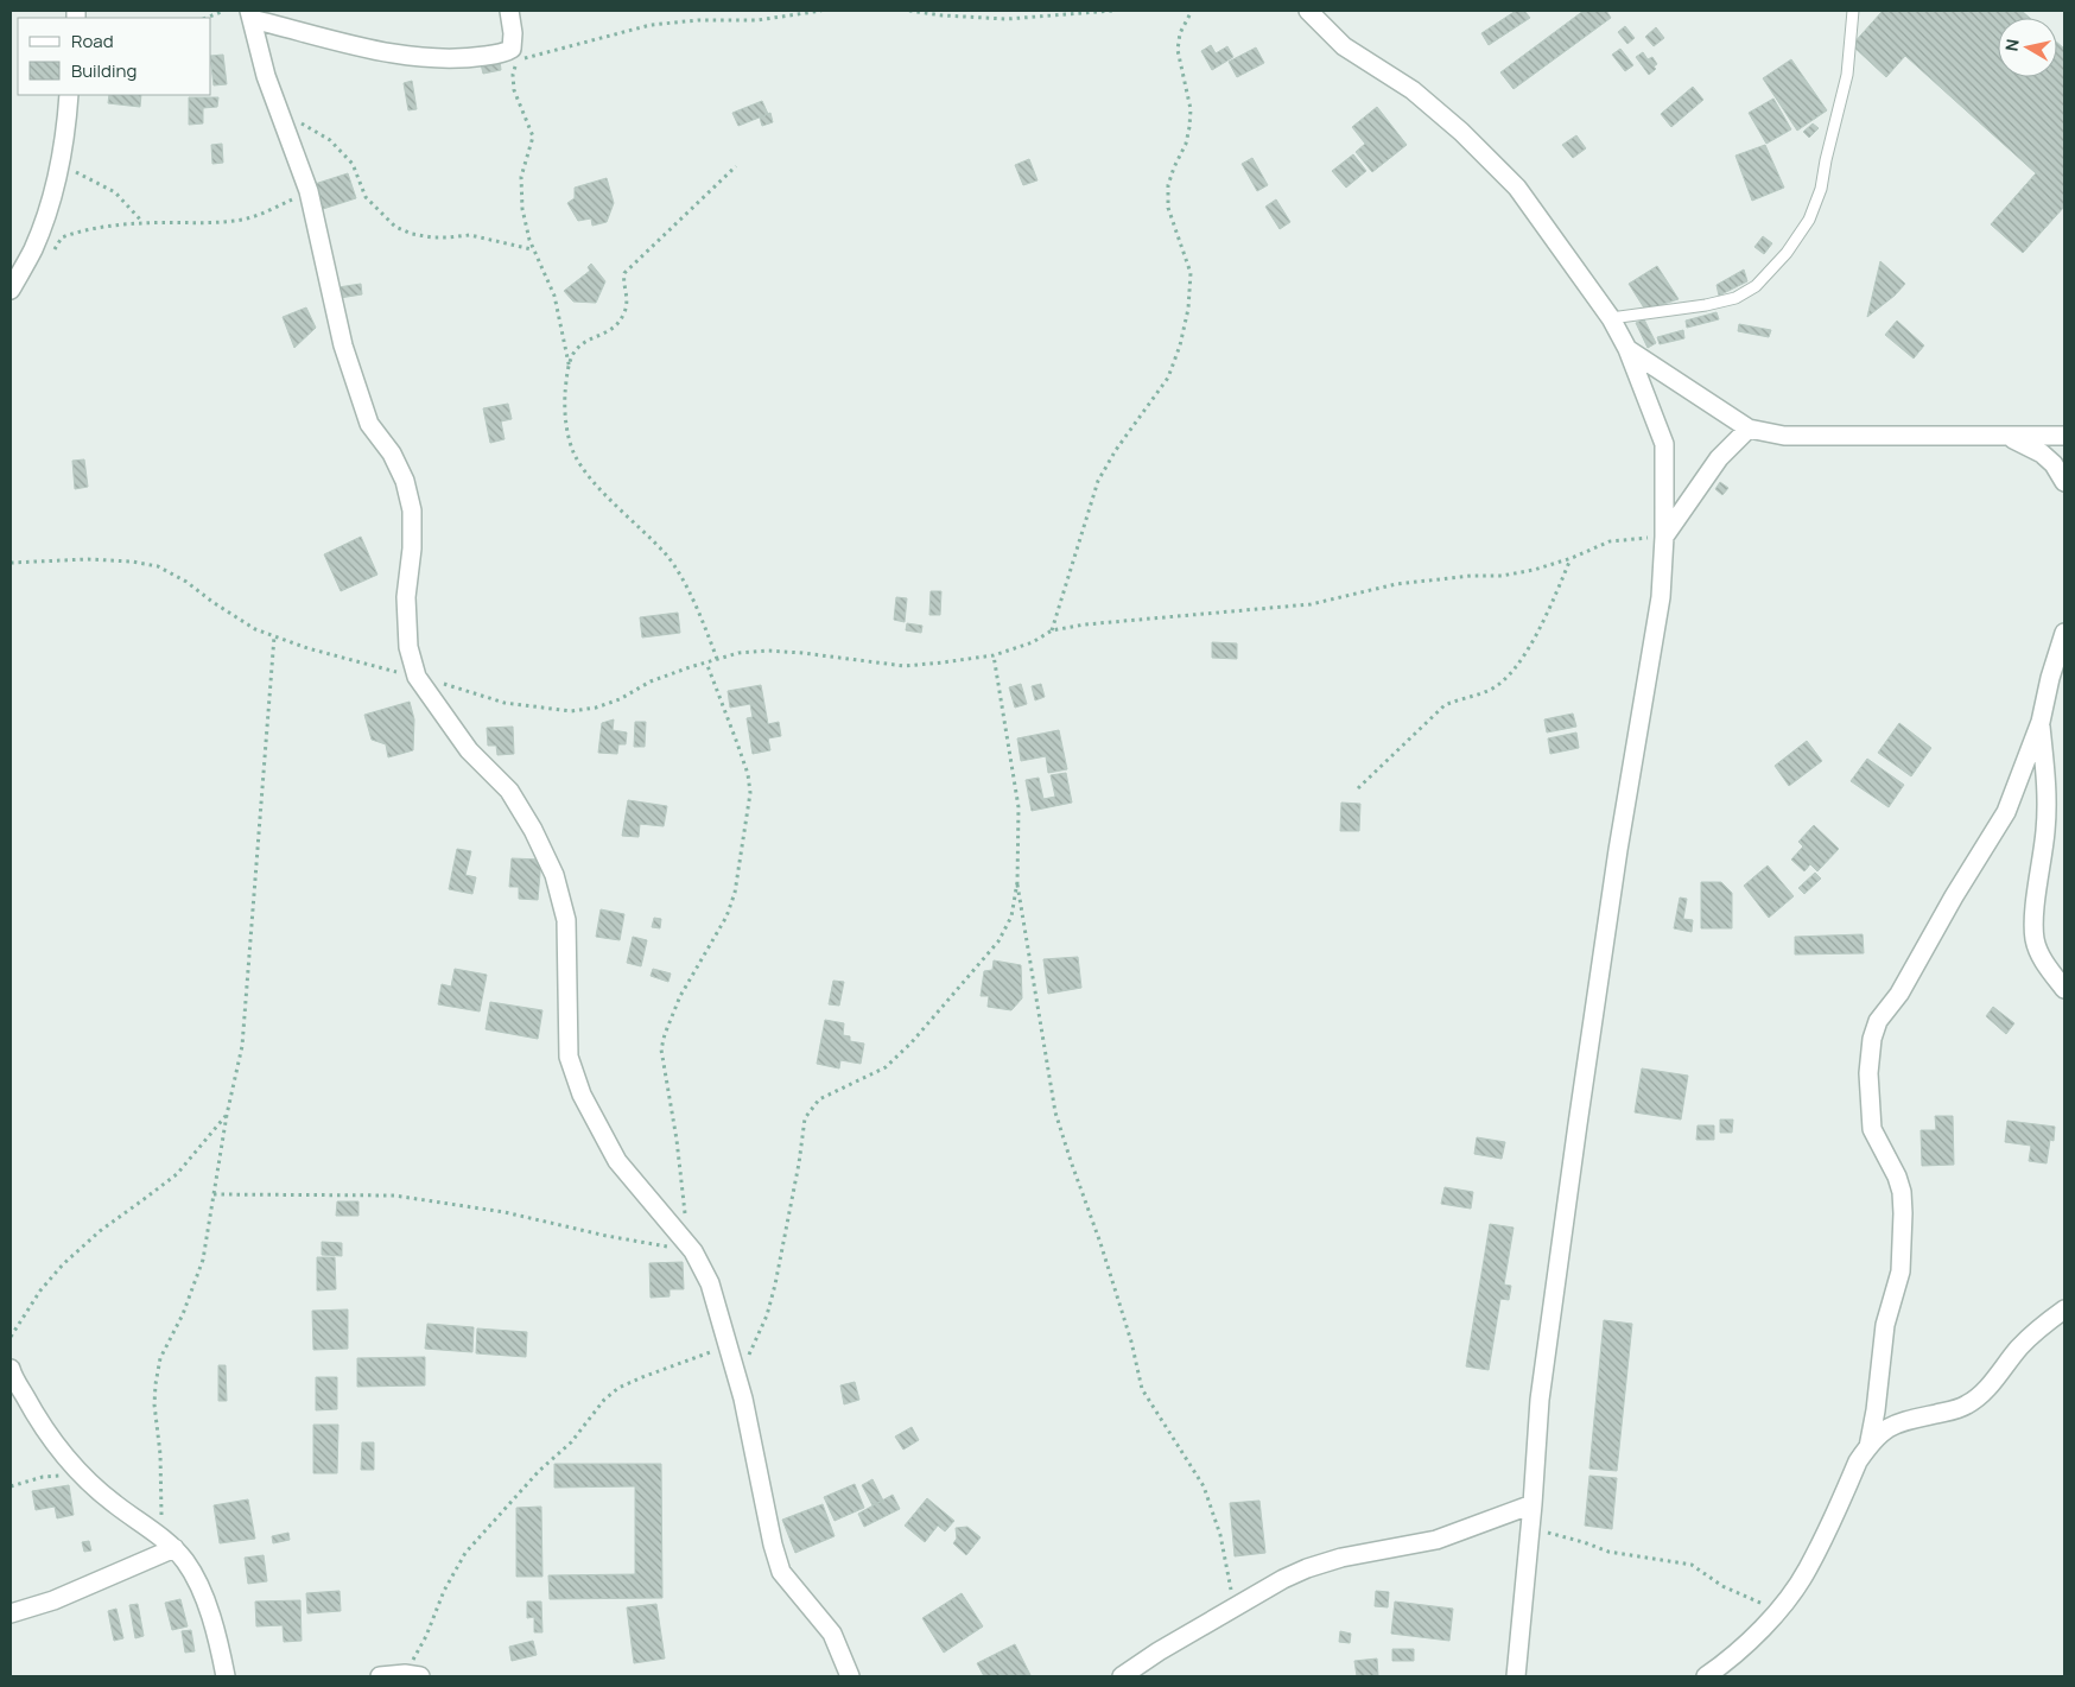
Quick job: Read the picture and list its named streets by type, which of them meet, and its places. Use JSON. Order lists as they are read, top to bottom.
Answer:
{
  "legend": ["Road", "Building"],
  "north": "left"
}
